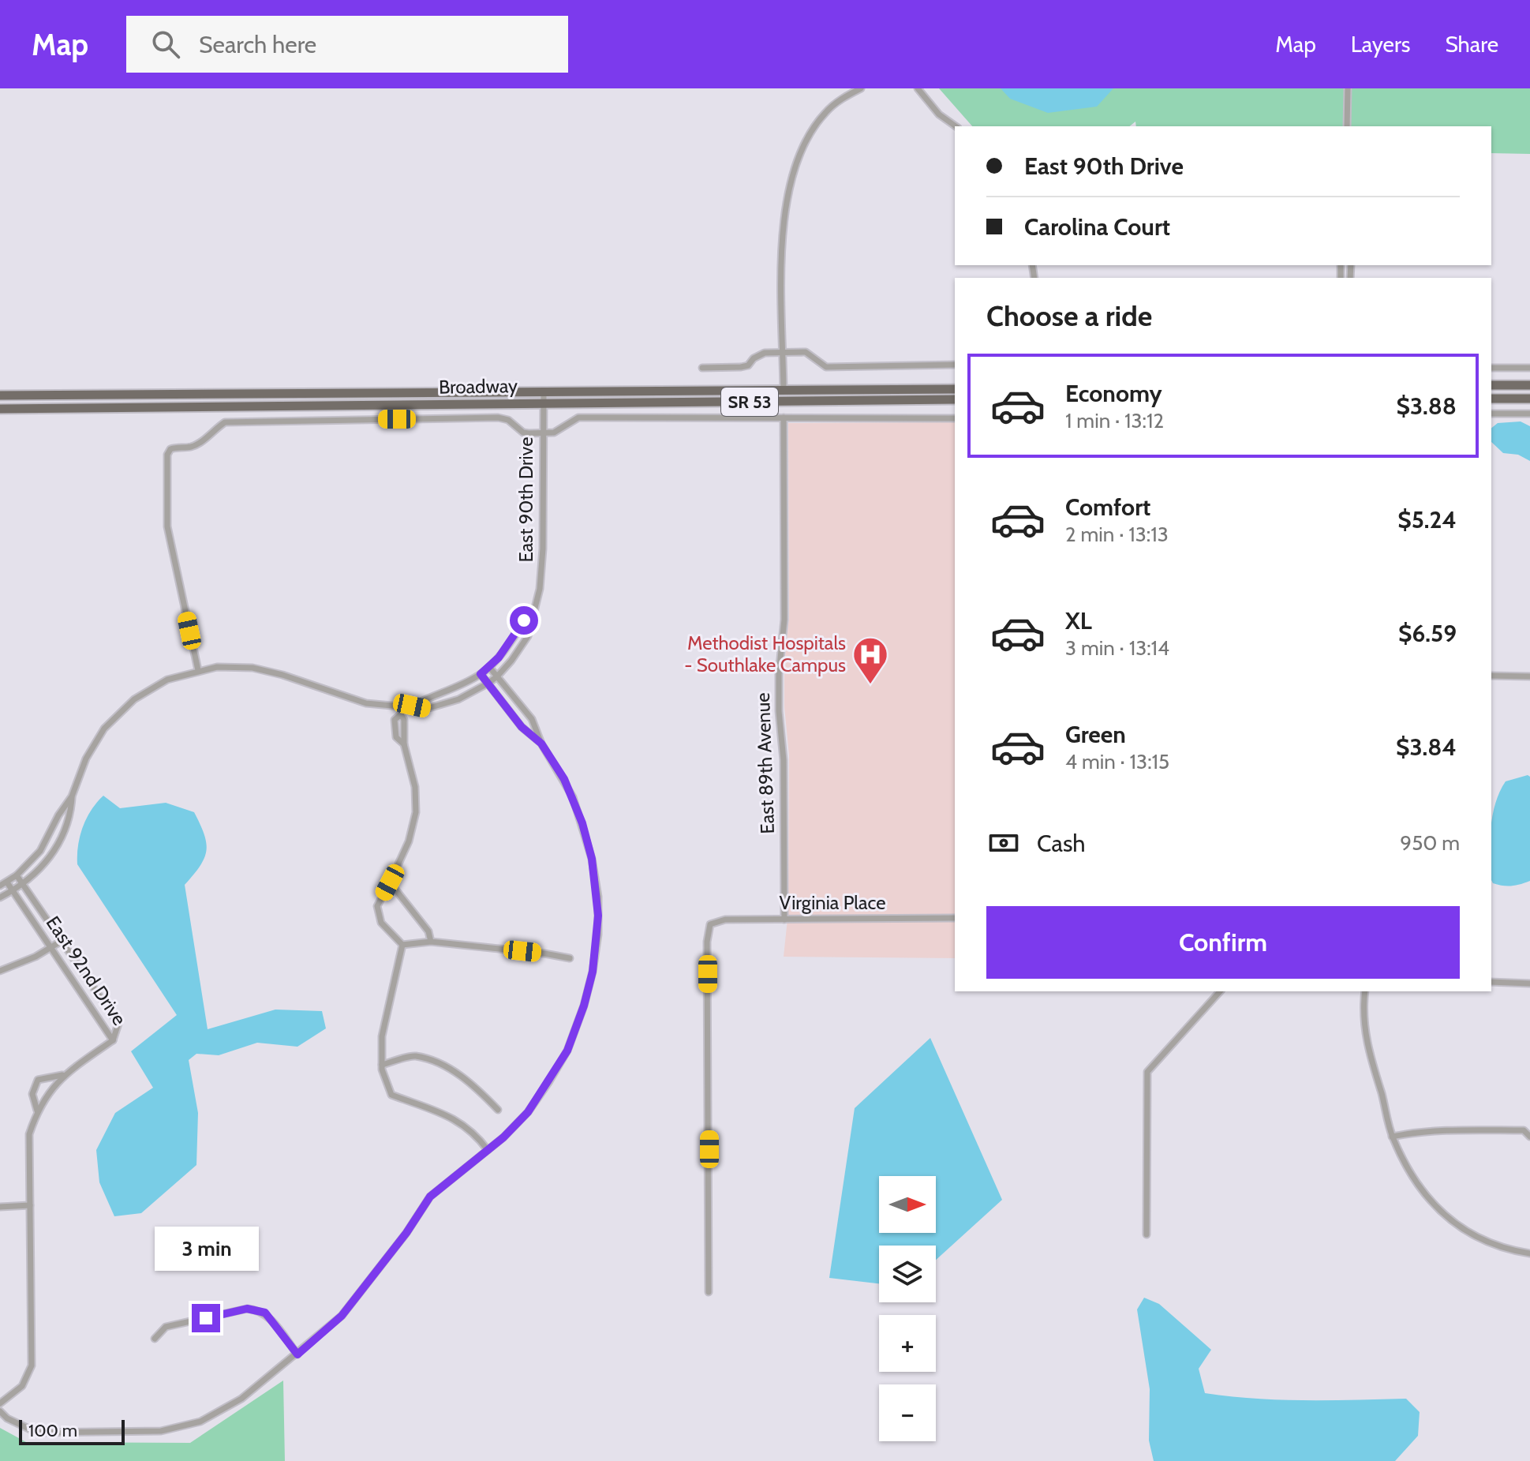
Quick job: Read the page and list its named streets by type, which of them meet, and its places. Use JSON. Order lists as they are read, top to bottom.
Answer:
{
  "streets": {
    "main road": ["Broadway", "SR 53"],
    "street": [
      "East 90th Drive",
      "East 89th Avenue",
      "Virginia Place",
      "East 92nd Drive"
    ]
  },
  "crossings": [
    ["Broadway", "East 90th Drive"],
    ["East 89th Avenue", "Virginia Place"]
  ],
  "places": {
    "hospital": ["Methodist Hospitals - Southlake Campus"]
  },
  "scale_bar": "100 m",
  "north": "right",
  "page": {
    "header": "Map",
    "search": "Search here",
    "nav": ["Map", "Layers", "Share"],
    "banner": ["East 90th Drive", "Carolina Court"],
    "heading": "Choose a ride",
    "list": [
      {
        "name": "Economy",
        "note": "1 min · 13:12",
        "value": "$3.88"
      },
      {
        "name": "Comfort",
        "note": "2 min · 13:13",
        "value": "$5.24"
      },
      {
        "name": "XL",
        "note": "3 min · 13:14",
        "value": "$6.59"
      },
      {
        "name": "Green",
        "note": "4 min · 13:15",
        "value": "$3.84"
      }
    ],
    "pay": ["Cash", "950 m"],
    "buttons": "Confirm",
    "map_buttons": ["+", "−"],
    "bubble": "3 min",
    "scale": "100 m"
  }
}
